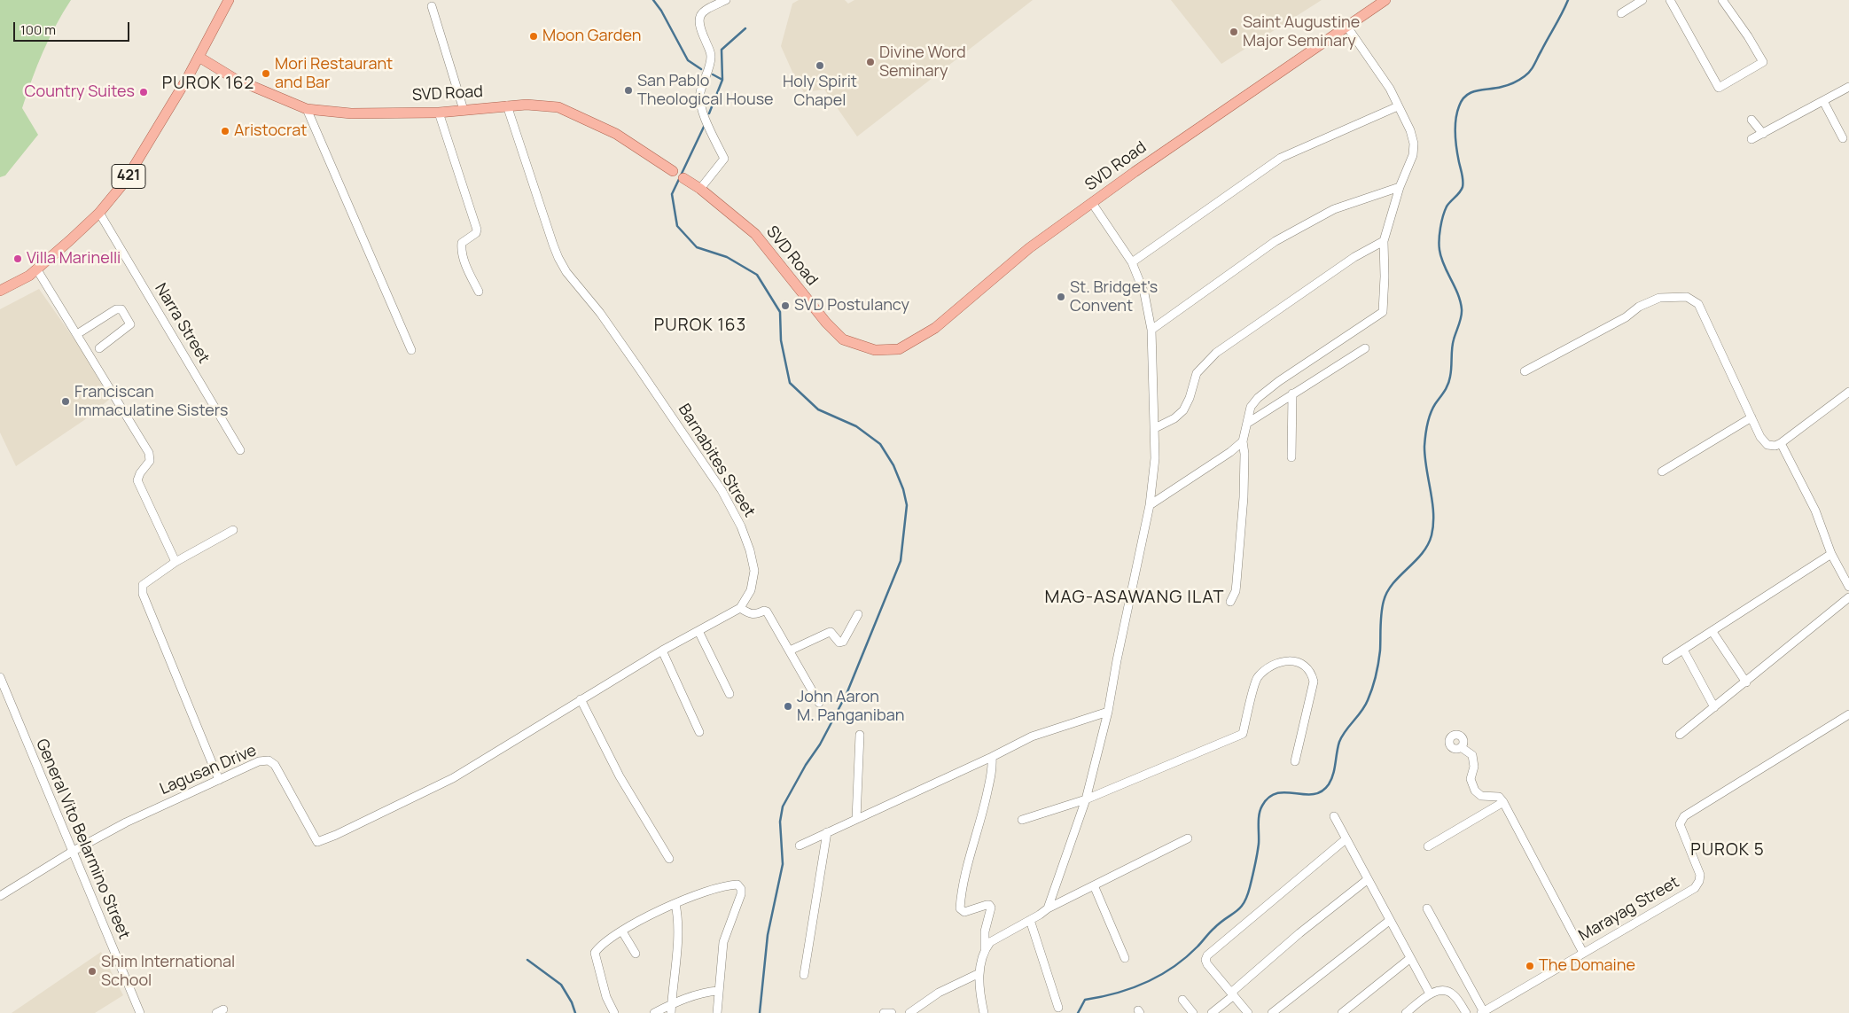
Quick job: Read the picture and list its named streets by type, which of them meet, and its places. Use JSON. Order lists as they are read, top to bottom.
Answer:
{
  "streets": {
    "main road": ["SVD Road", "421"],
    "street": [
      "Narra Street",
      "Barnabites Street",
      "Lagusan Drive",
      "General Vito Belarmino Street",
      "Marayag Street"
    ]
  },
  "crossings": [
    ["SVD Road", "421"],
    ["SVD Road", "Barnabites Street"],
    ["421", "Narra Street"],
    ["Lagusan Drive", "General Vito Belarmino Street"]
  ],
  "districts": [
    "PUROK 162",
    "PUROK 163",
    "MAG-ASAWANG ILAT",
    "PUROK 5"
  ],
  "places": [
    "Saint Augustine Major Seminary",
    "Moon Garden",
    "Divine Word Seminary",
    "Holy Spirit Chapel",
    "Mori Restaurant and Bar",
    "San Pablo Theological House",
    "Country Suites",
    "Aristocrat",
    "Villa Marinelli",
    "St. Bridget's Convent",
    "SVD Postulancy",
    "Franciscan Immaculatine Sisters",
    "John Aaron M. Panganiban",
    "The Domaine",
    "Shim International School"
  ],
  "scale_bar": "100 m"
}
